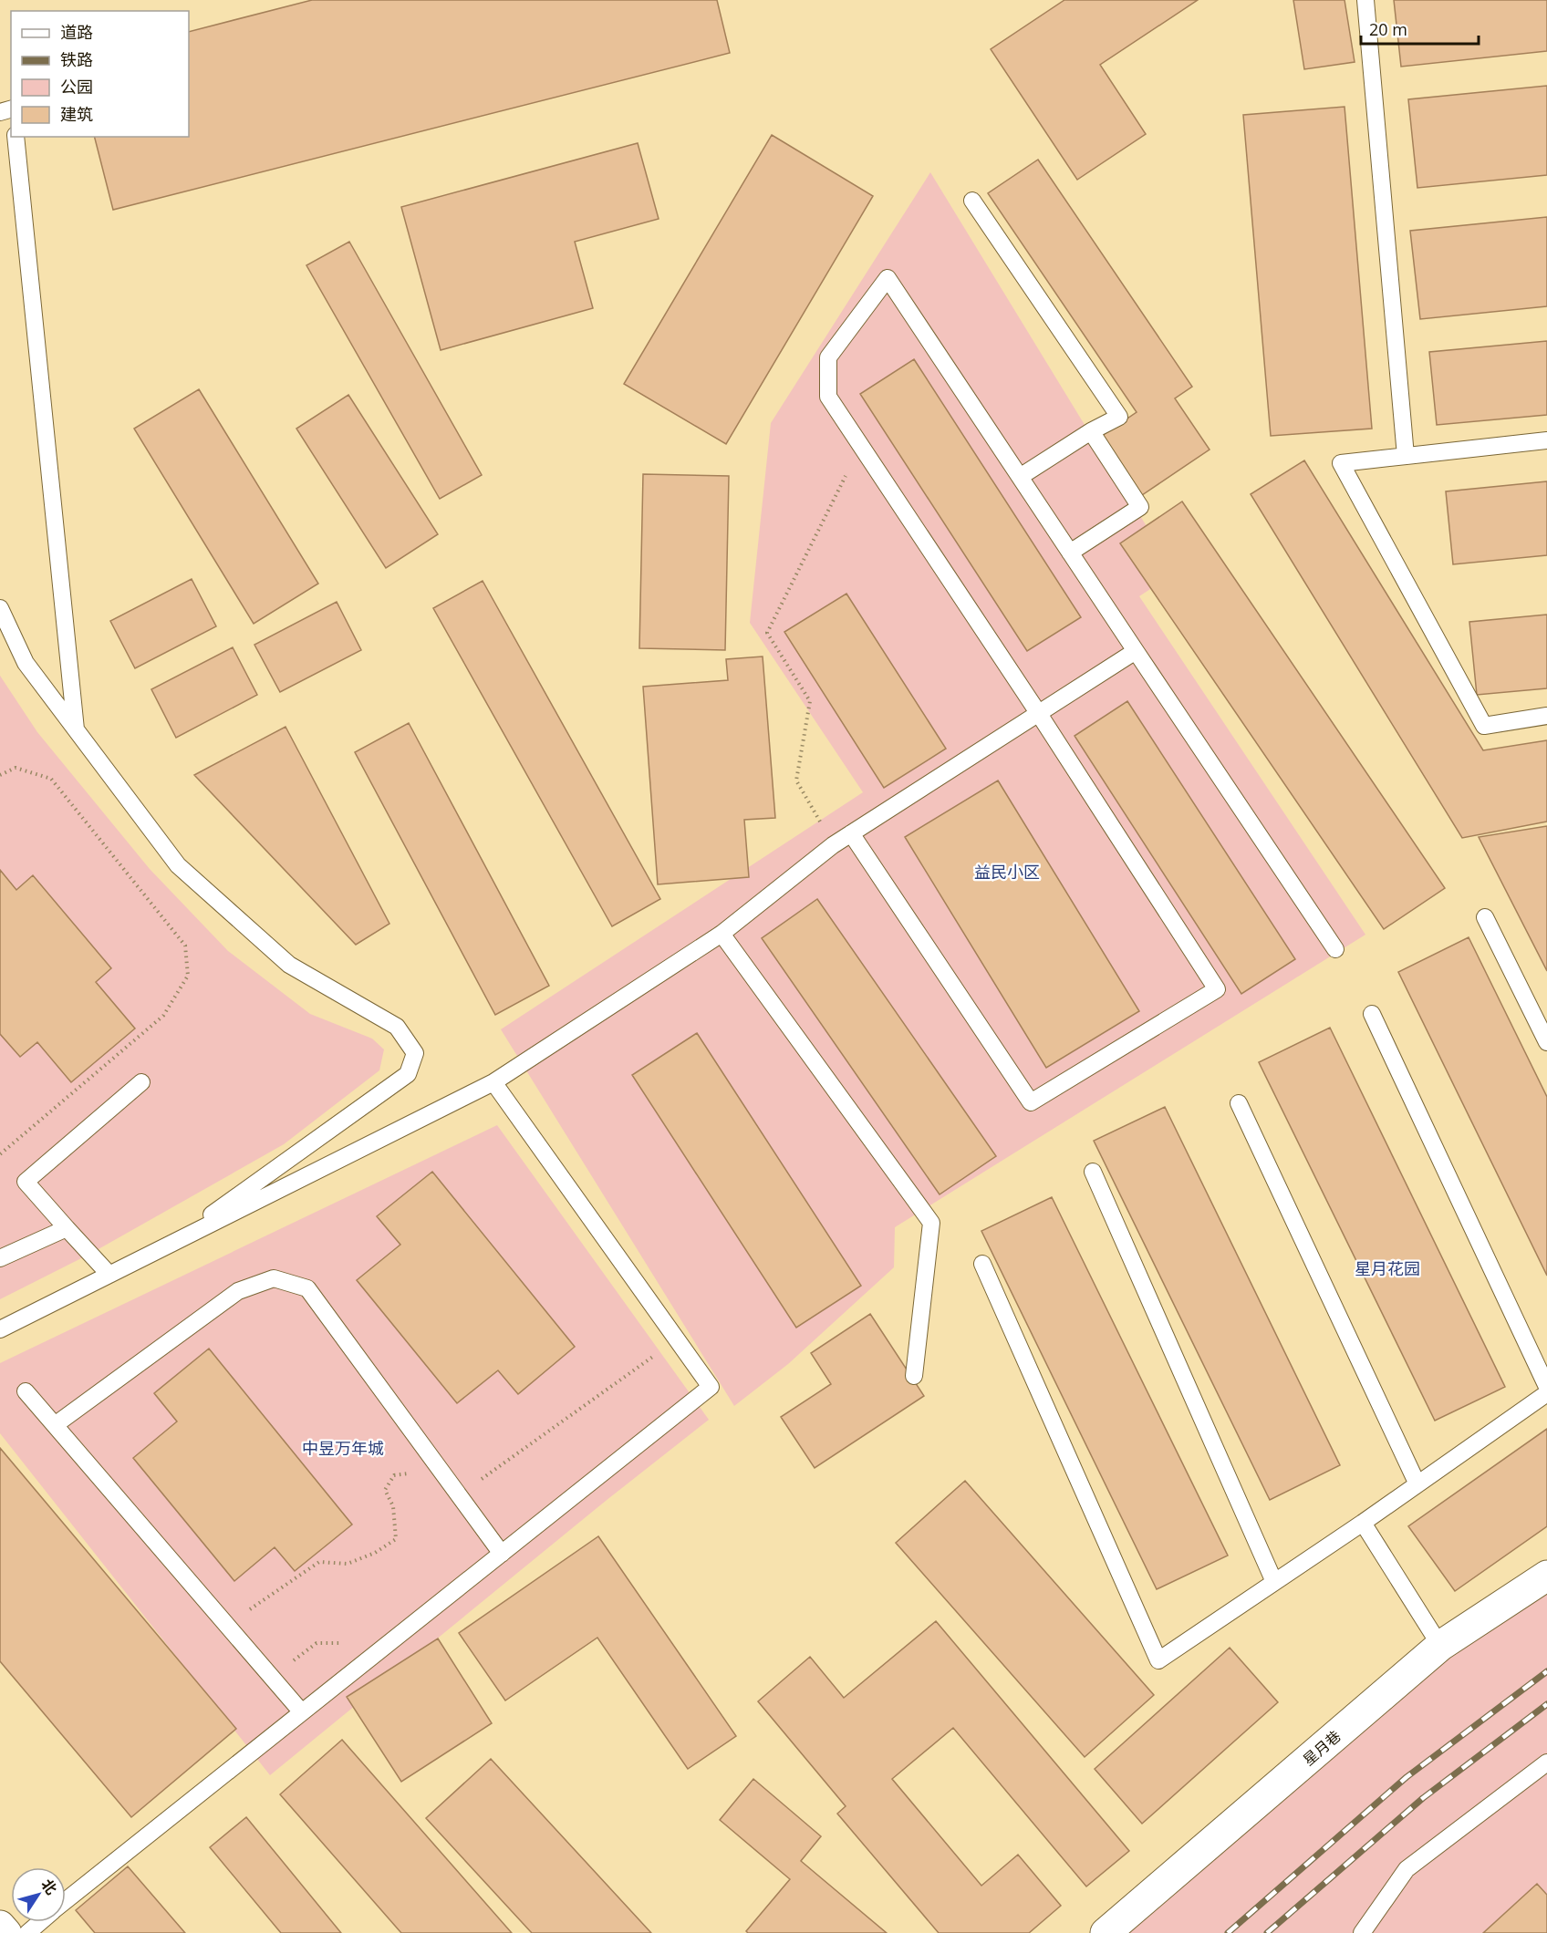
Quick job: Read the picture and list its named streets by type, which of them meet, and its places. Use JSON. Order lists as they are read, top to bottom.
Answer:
{
  "streets": {
    "street": ["星月巷"]
  },
  "districts": ["益民小区", "星月花园", "中昱万年城"],
  "legend": [
    "道路",
    "铁路",
    "公园",
    "建筑"
  ],
  "scale_bar": "20 m",
  "north": "top right"
}
